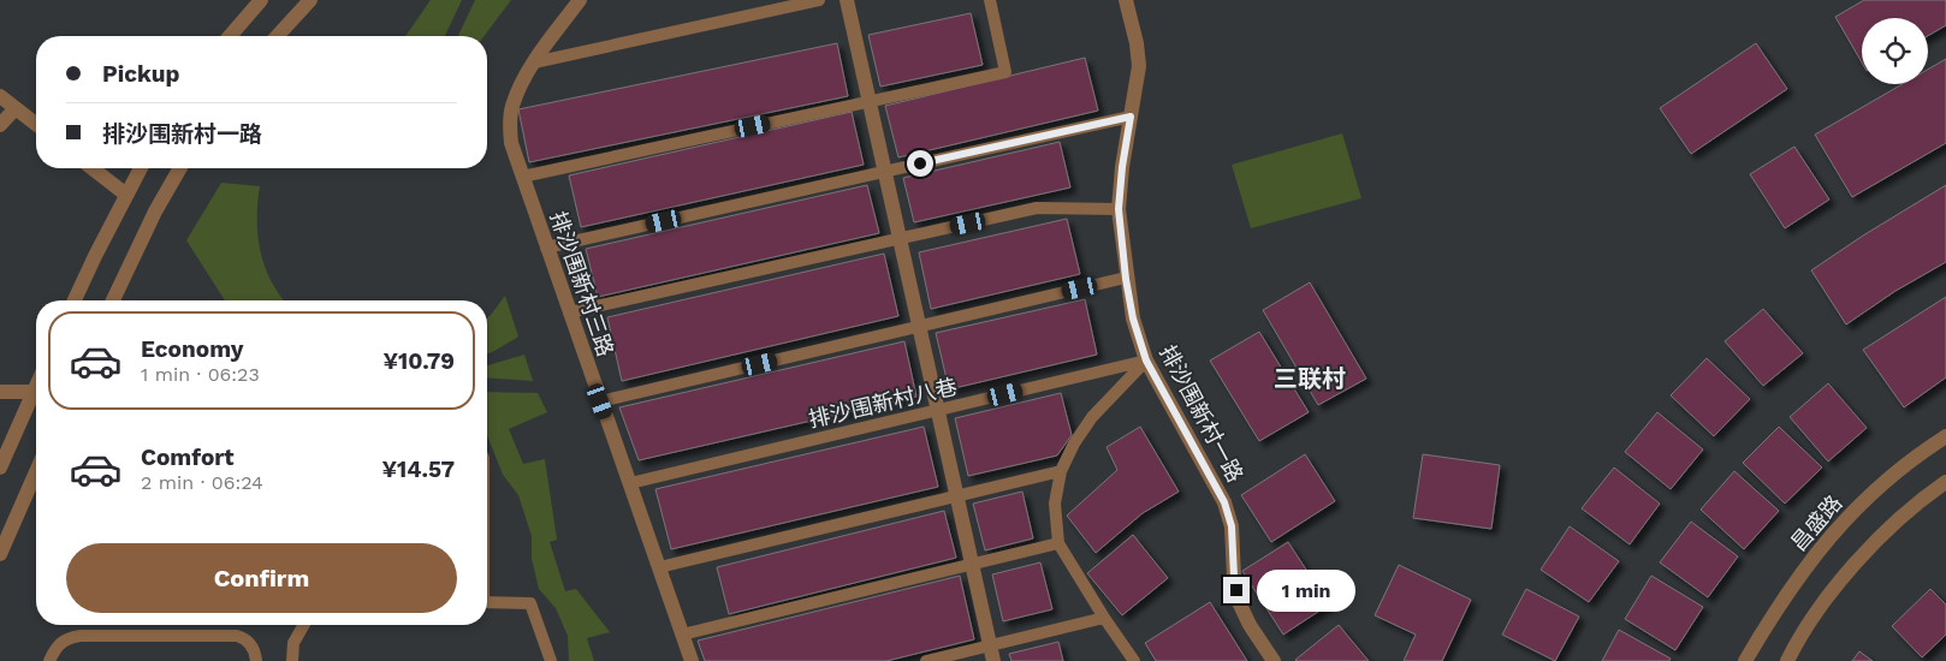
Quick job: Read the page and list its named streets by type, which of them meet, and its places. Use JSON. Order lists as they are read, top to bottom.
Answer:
{
  "streets": {
    "street": ["排沙围新村三路", "排沙围新村一路", "昌盛路"],
    "lane": ["排沙围新村八巷"]
  },
  "crossings": [
    ["排沙围新村三路", "排沙围新村八巷"],
    ["排沙围新村八巷", "排沙围新村一路"]
  ],
  "districts": ["三联村"],
  "page": {
    "banner": ["Pickup", "排沙围新村一路"],
    "list": [
      {
        "name": "Economy",
        "note": "1 min · 06:23",
        "value": "¥10.79"
      },
      {
        "name": "Comfort",
        "note": "2 min · 06:24",
        "value": "¥14.57"
      }
    ],
    "buttons": "Confirm",
    "bubble": "1 min"
  }
}
